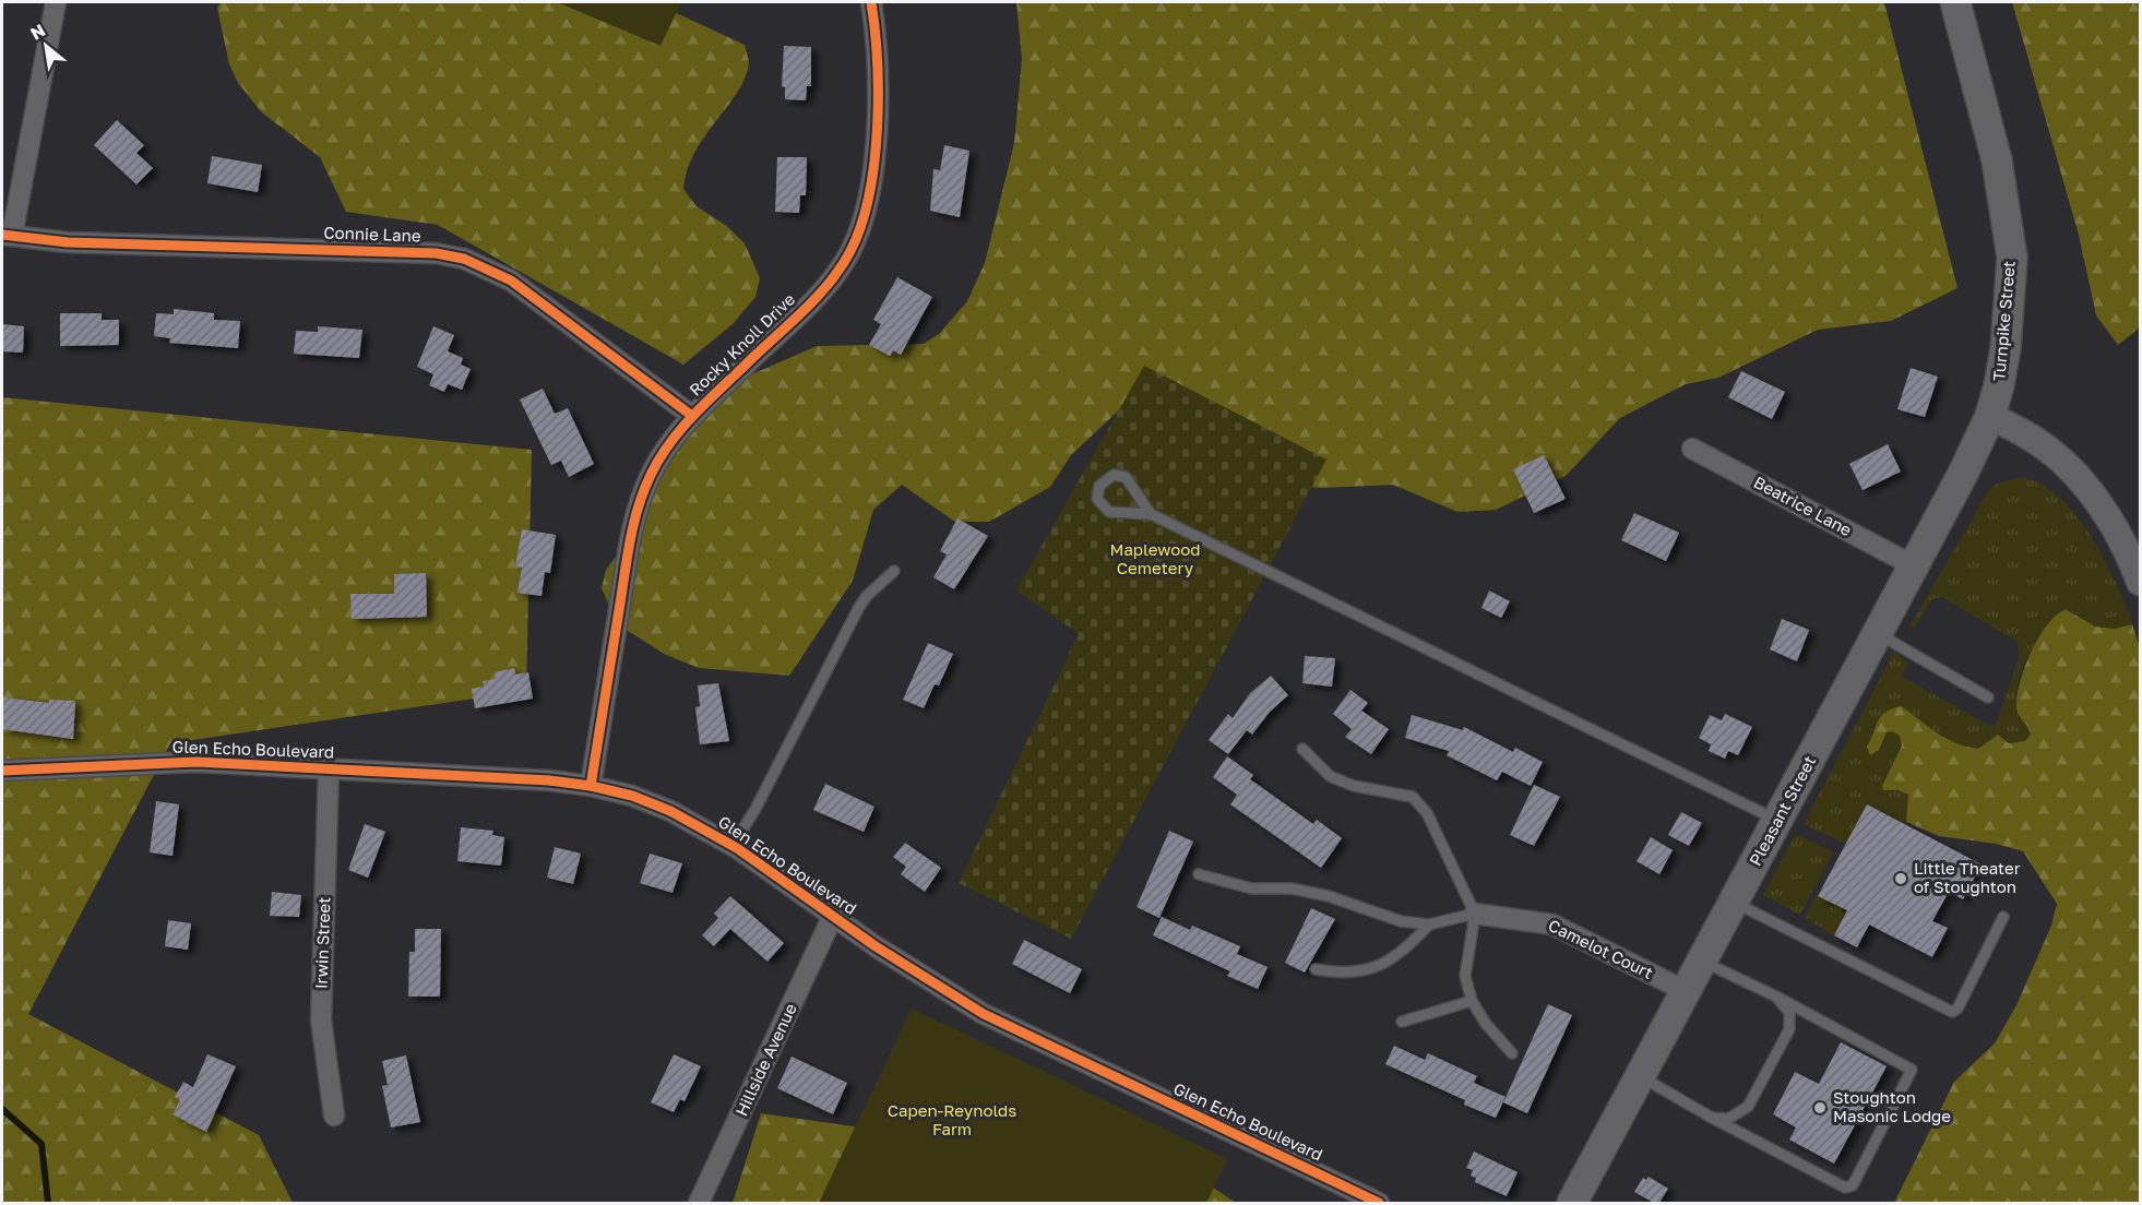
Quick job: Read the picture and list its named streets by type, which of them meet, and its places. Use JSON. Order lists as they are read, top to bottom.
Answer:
{
  "streets": {
    "main road": ["Turnpike Street", "Pleasant Street"],
    "street": [
      "Connie Lane",
      "Rocky Knoll Drive",
      "Beatrice Lane",
      "Glen Echo Boulevard",
      "Irwin Street",
      "Camelot Court",
      "Hillside Avenue"
    ]
  },
  "crossings": [
    ["Connie Lane", "Rocky Knoll Drive"],
    ["Turnpike Street", "Pleasant Street"],
    ["Rocky Knoll Drive", "Glen Echo Boulevard"],
    ["Beatrice Lane", "Pleasant Street"],
    ["Glen Echo Boulevard", "Irwin Street"],
    ["Glen Echo Boulevard", "Hillside Avenue"],
    ["Pleasant Street", "Camelot Court"]
  ],
  "parks": ["Maplewood Cemetery", "Capen-Reynolds Farm"],
  "places": ["Little Theater of Stoughton", "Stoughton Masonic Lodge"],
  "north": "top left"
}
